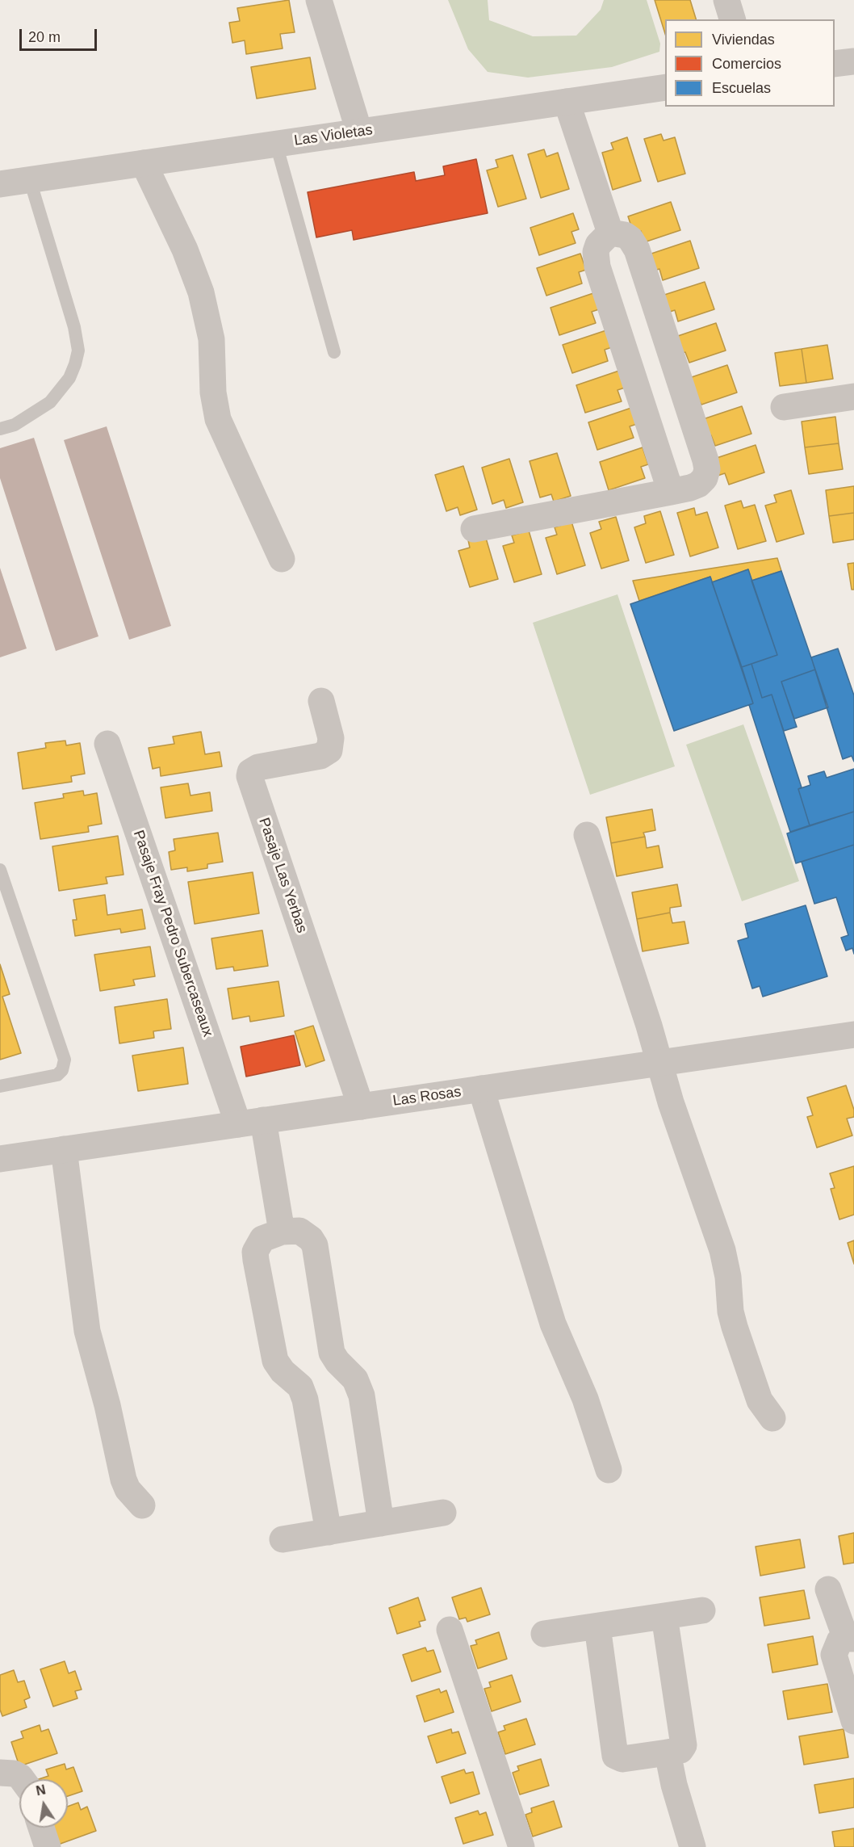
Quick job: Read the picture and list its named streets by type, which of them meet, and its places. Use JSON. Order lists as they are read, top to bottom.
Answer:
{
  "streets": {
    "street": [
      "Las Violetas",
      "Pasaje Las Yerbas",
      "Pasaje Fray Pedro Subercaseaux",
      "Las Rosas"
    ]
  },
  "crossings": [
    ["Pasaje Las Yerbas", "Las Rosas"],
    ["Pasaje Fray Pedro Subercaseaux", "Las Rosas"]
  ],
  "legend": ["Viviendas", "Comercios", "Escuelas"],
  "scale_bar": "20 m",
  "north": "top"
}
